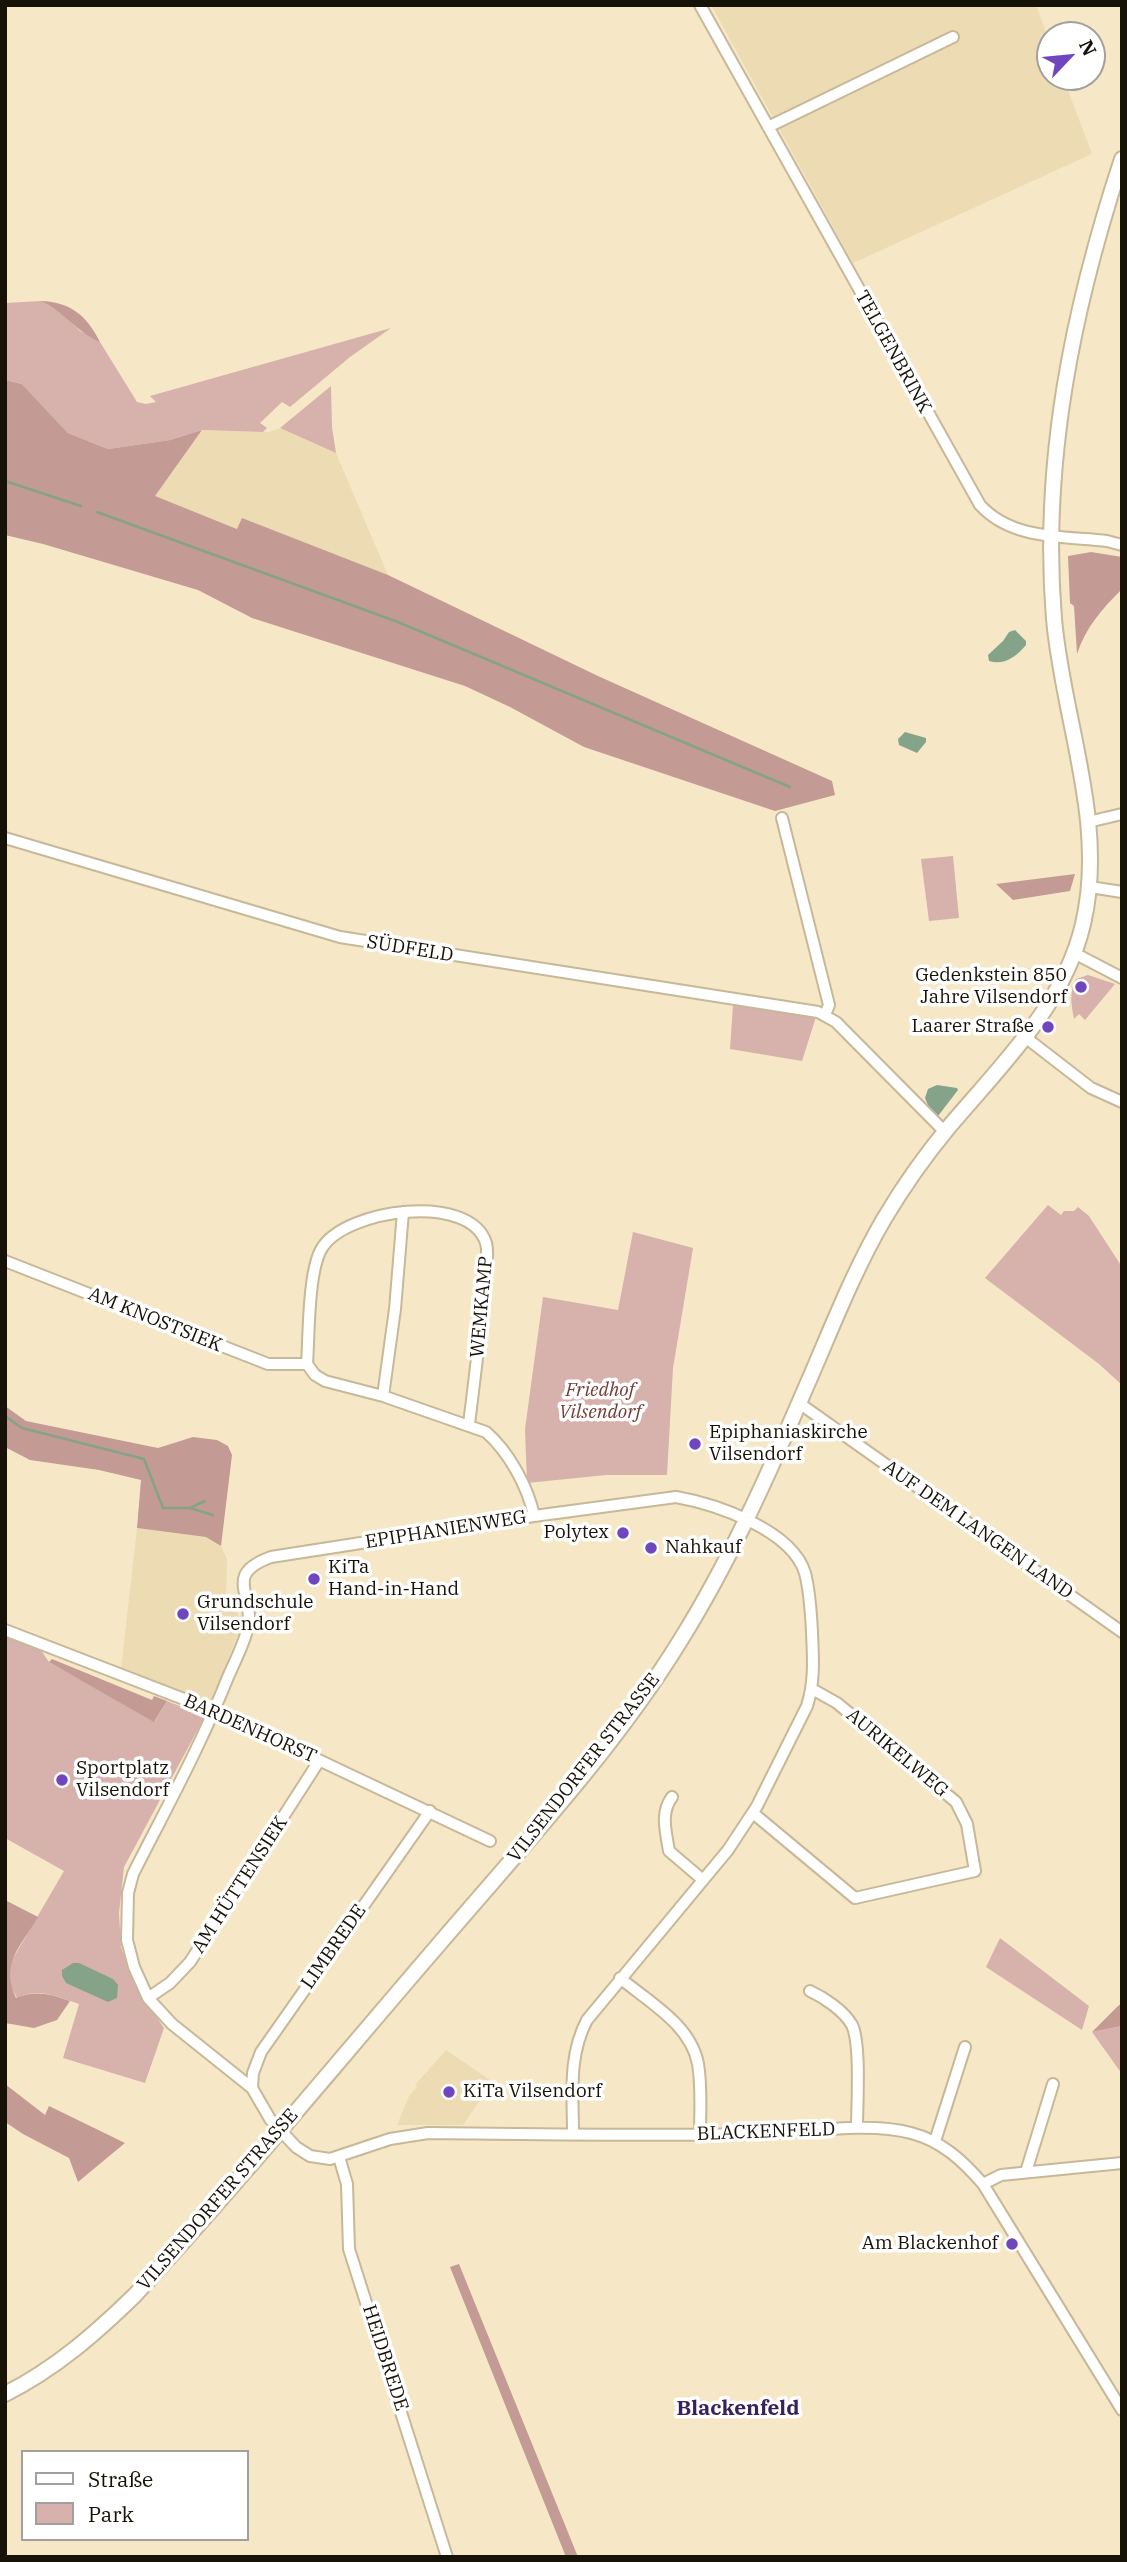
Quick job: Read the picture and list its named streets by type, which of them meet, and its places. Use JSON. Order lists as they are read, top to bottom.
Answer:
{
  "streets": {
    "main road": ["VILSENDORFER STRASSE"],
    "street": [
      "TELGENBRINK",
      "SÜDFELD",
      "WEMKAMP",
      "AM KNOSTSIEK",
      "EPIPHANIENWEG",
      "AUF DEM LANGEN LAND",
      "BARDENHORST",
      "AURIKELWEG",
      "AM HÜTTENSIEK",
      "LIMBREDE",
      "BLACKENFELD",
      "HEIDBREDE"
    ]
  },
  "crossings": [
    ["TELGENBRINK", "VILSENDORFER STRASSE"],
    ["SÜDFELD", "VILSENDORFER STRASSE"],
    ["WEMKAMP", "AM KNOSTSIEK"],
    ["EPIPHANIENWEG", "BARDENHORST"],
    ["EPIPHANIENWEG", "AURIKELWEG"],
    ["EPIPHANIENWEG", "VILSENDORFER STRASSE"],
    ["EPIPHANIENWEG", "AM HÜTTENSIEK"],
    ["EPIPHANIENWEG", "LIMBREDE"],
    ["EPIPHANIENWEG", "BLACKENFELD"],
    ["AUF DEM LANGEN LAND", "VILSENDORFER STRASSE"],
    ["BARDENHORST", "AM HÜTTENSIEK"],
    ["BARDENHORST", "LIMBREDE"],
    ["VILSENDORFER STRASSE", "BLACKENFELD"],
    ["BLACKENFELD", "HEIDBREDE"]
  ],
  "districts": ["Blackenfeld"],
  "parks": ["Friedhof Vilsendorf"],
  "places": [
    "Gedenkstein 850 Jahre Vilsendorf",
    "Laarer Straße",
    "Epiphaniaskirche Vilsendorf",
    "Polytex",
    "Nahkauf",
    "KiTa Hand-in-Hand",
    "Grundschule Vilsendorf",
    "Sportplatz Vilsendorf",
    "KiTa Vilsendorf",
    "Am Blackenhof"
  ],
  "legend": ["Straße", "Park"],
  "north": "top right"
}
